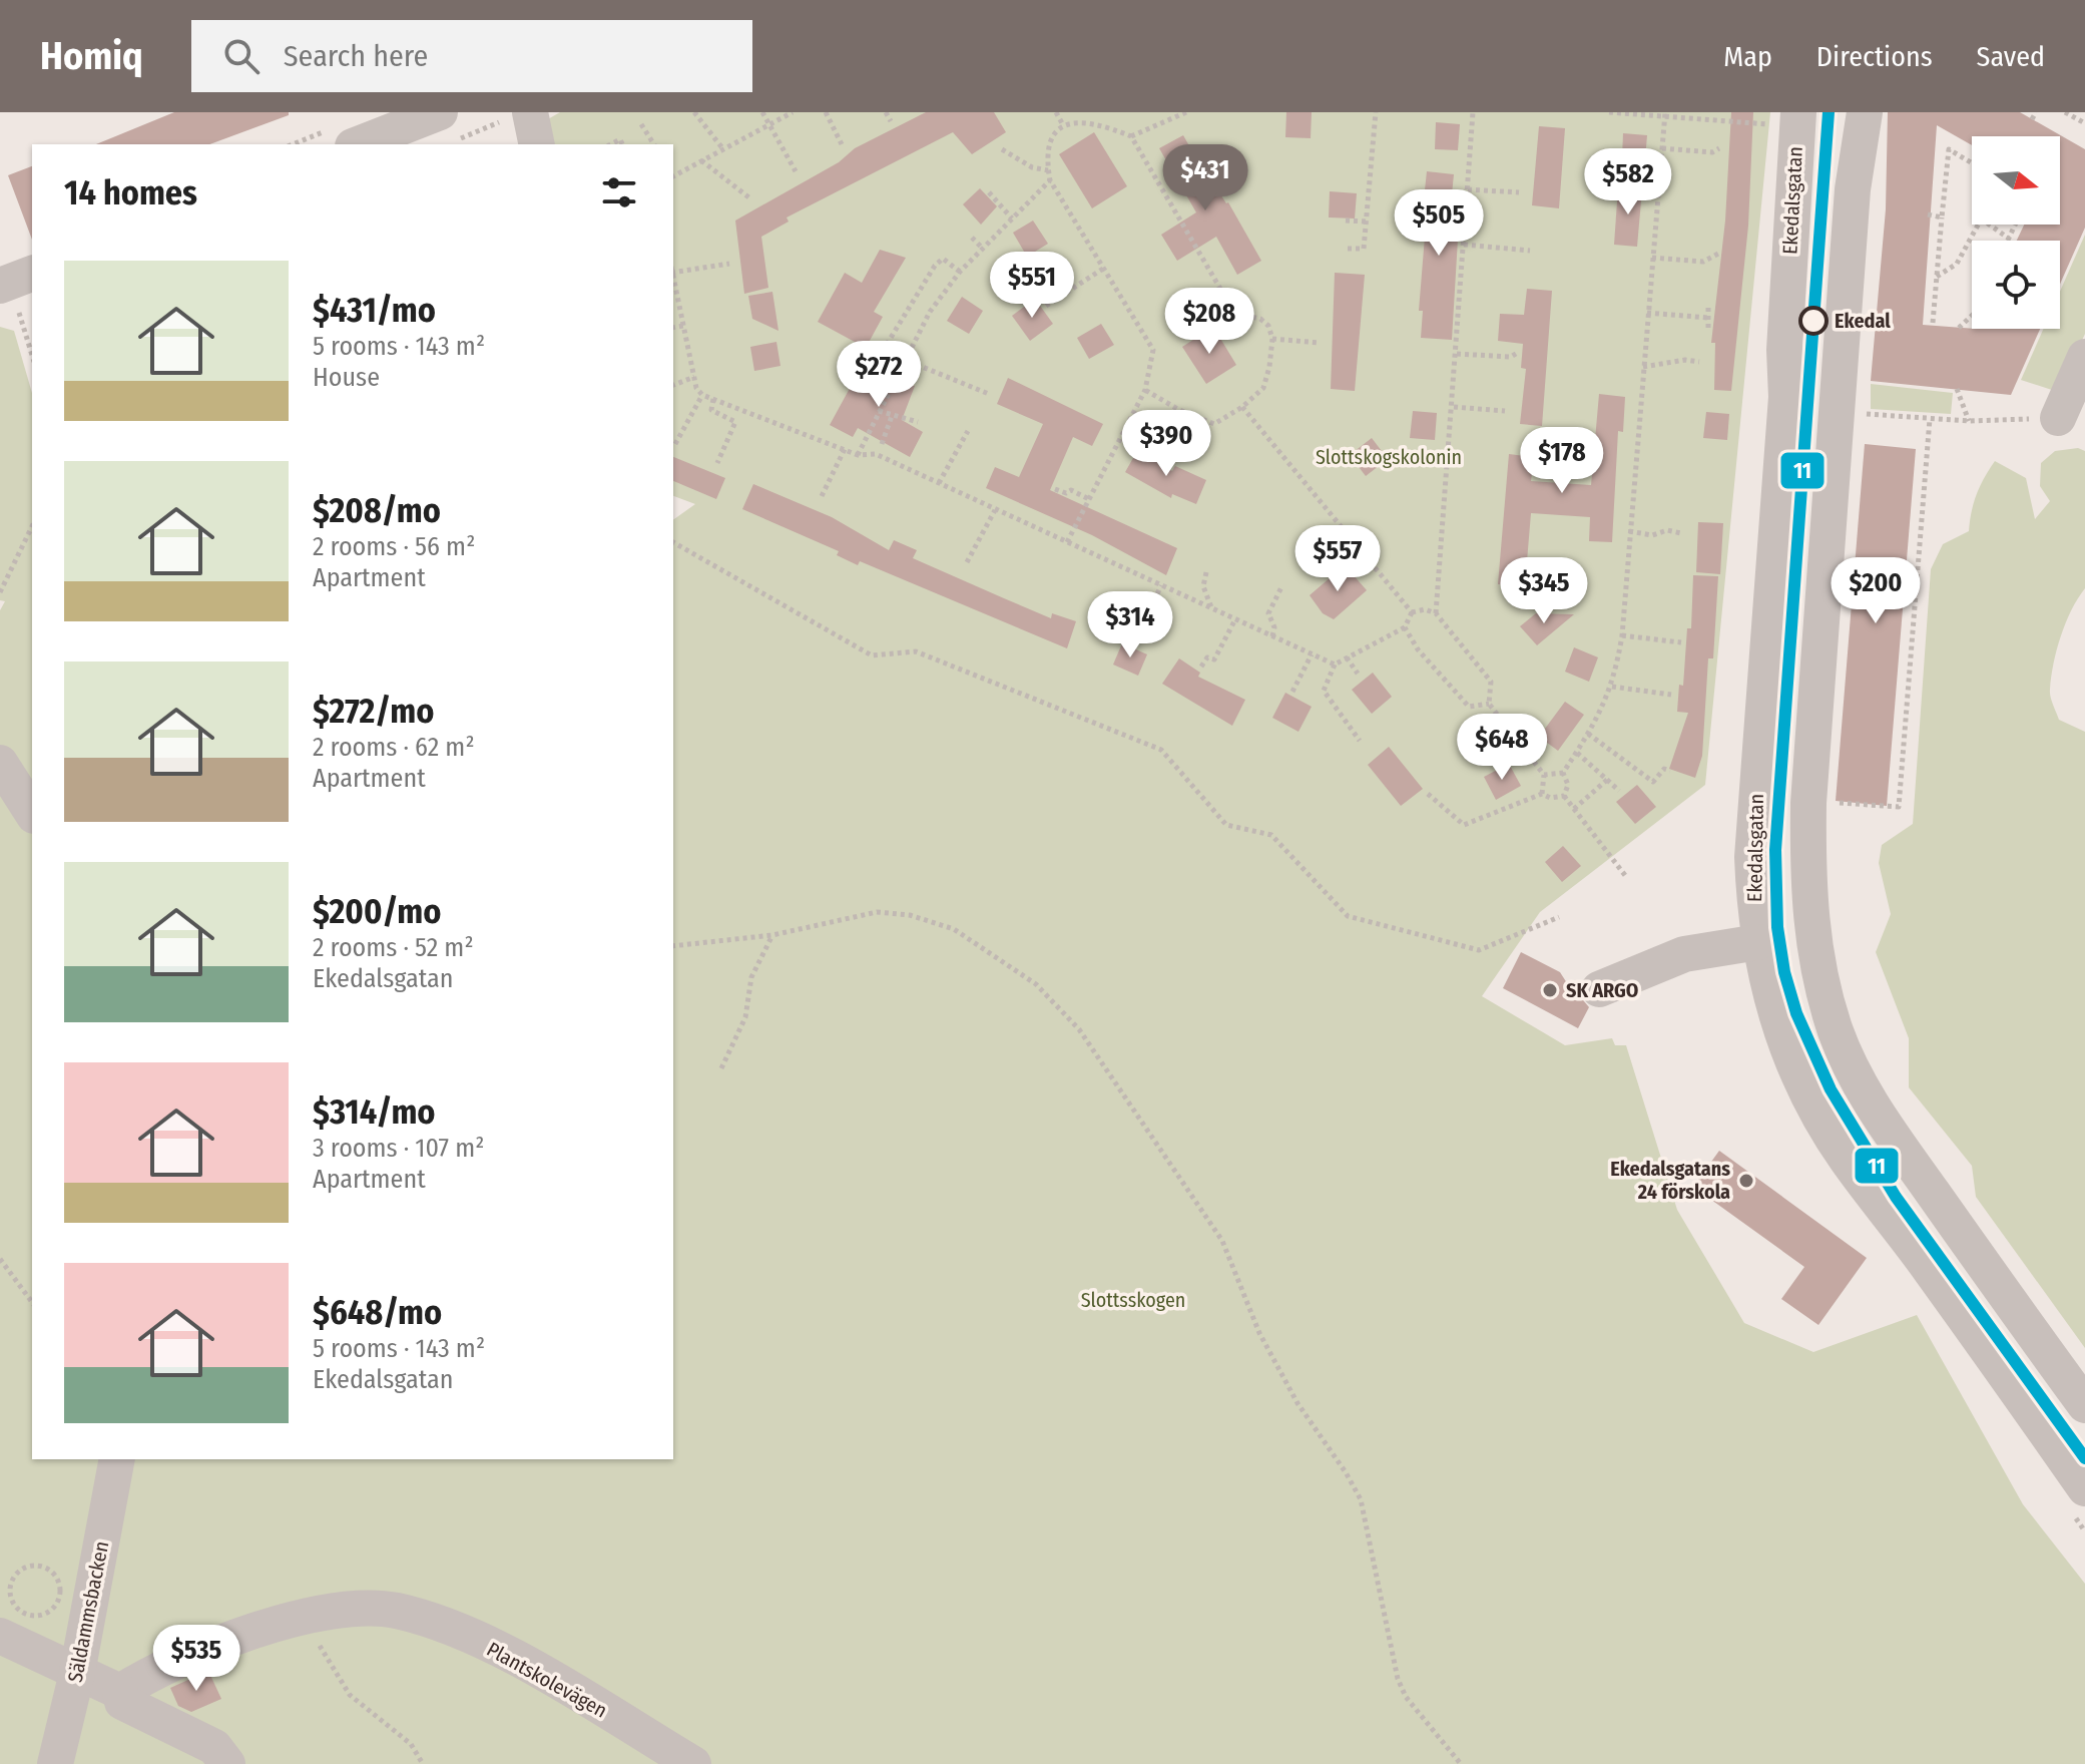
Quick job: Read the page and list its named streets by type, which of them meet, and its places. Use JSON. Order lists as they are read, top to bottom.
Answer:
{
  "streets": {
    "street": ["Ekedalsgatan", "Säldammsbacken", "Plantskolevägen"]
  },
  "parks": ["Slottskogskolonin", "Slottsskogen"],
  "places": ["Ekedal", "SK ARGO", "Ekedalsgatans 24 förskola"],
  "lines": ["transit line 11"],
  "north": "right",
  "page": {
    "header": "Homiq",
    "search": "Search here",
    "nav": ["Map", "Directions", "Saved"],
    "price": [
      "$431",
      "$582",
      "$505",
      "$551",
      "$208",
      "$272",
      "$390",
      "$178",
      "$557",
      "$345",
      "$200",
      "$314",
      "$648",
      "$535"
    ],
    "heading": "14 homes",
    "list": [
      {
        "name": "$431/mo",
        "note": "5 rooms · 143 m² · House"
      },
      {
        "name": "$208/mo",
        "note": "2 rooms · 56 m² · Apartment"
      },
      {
        "name": "$272/mo",
        "note": "2 rooms · 62 m² · Apartment"
      },
      {
        "name": "$200/mo",
        "note": "2 rooms · 52 m² · Ekedalsgatan"
      },
      {
        "name": "$314/mo",
        "note": "3 rooms · 107 m² · Apartment"
      },
      {
        "name": "$648/mo",
        "note": "5 rooms · 143 m² · Ekedalsgatan"
      }
    ]
  }
}
